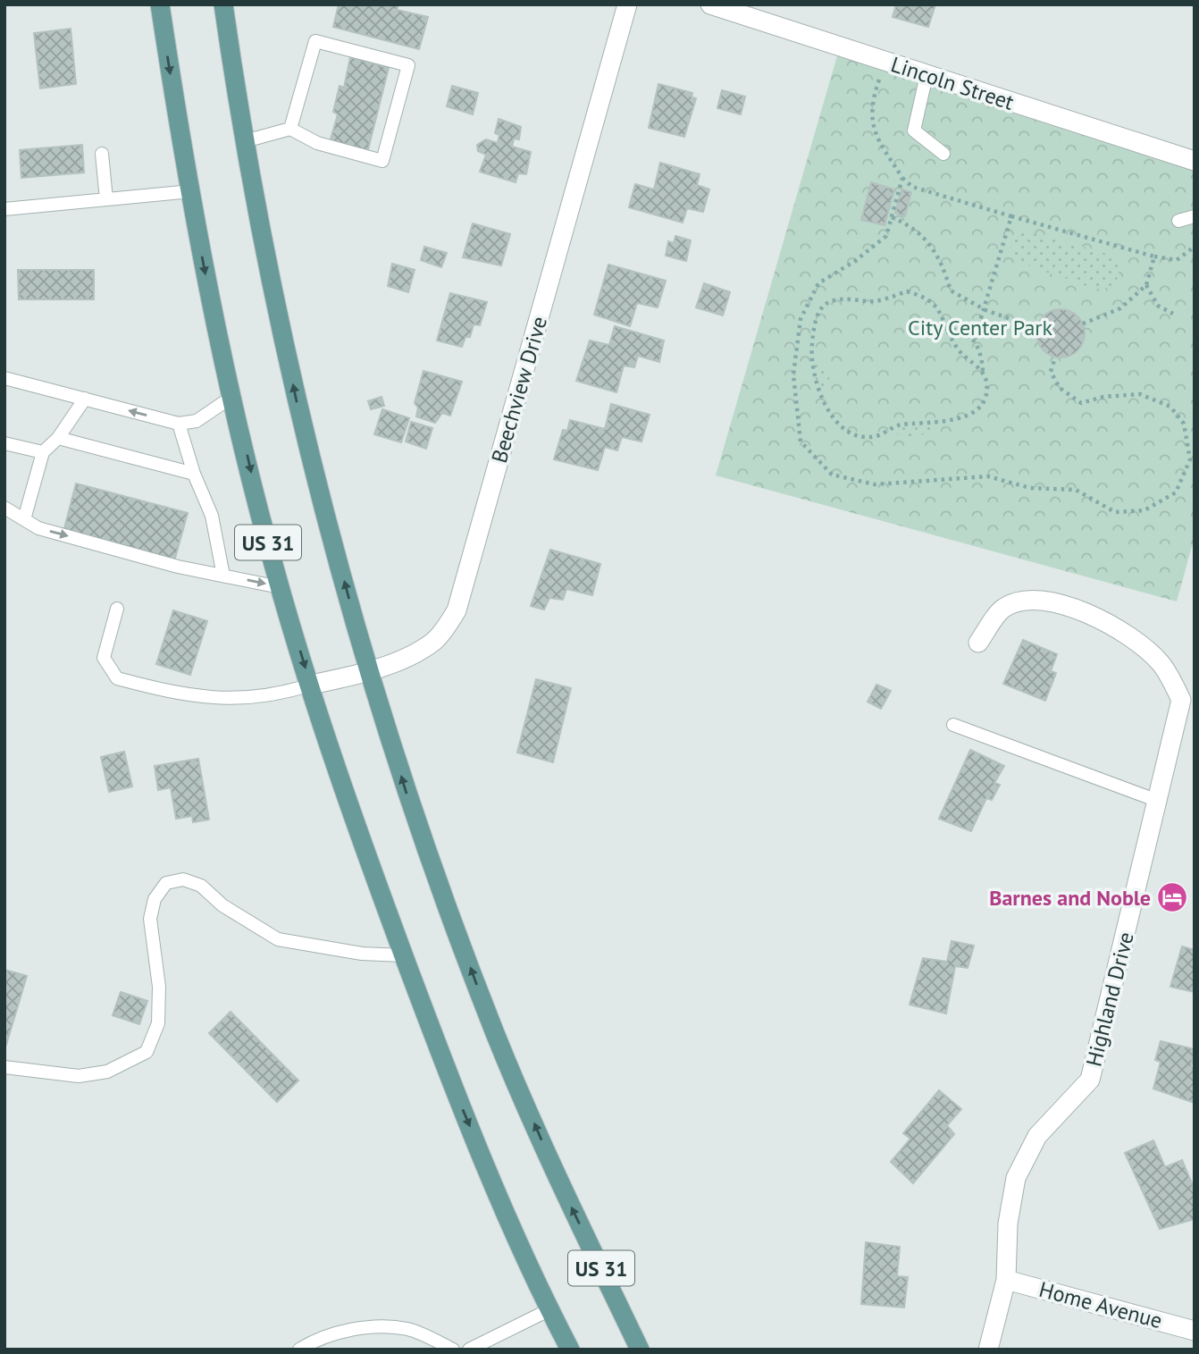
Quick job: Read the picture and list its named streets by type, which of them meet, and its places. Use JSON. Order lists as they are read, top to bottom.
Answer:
{
  "streets": {
    "main road": ["US 31"],
    "street": [
      "Lincoln Street",
      "Beechview Drive",
      "Highland Drive",
      "Home Avenue"
    ]
  },
  "crossings": [
    ["Beechview Drive", "US 31"],
    ["Highland Drive", "Home Avenue"]
  ],
  "parks": ["City Center Park"],
  "places": {
    "hotel": ["Barnes and Noble"]
  }
}
